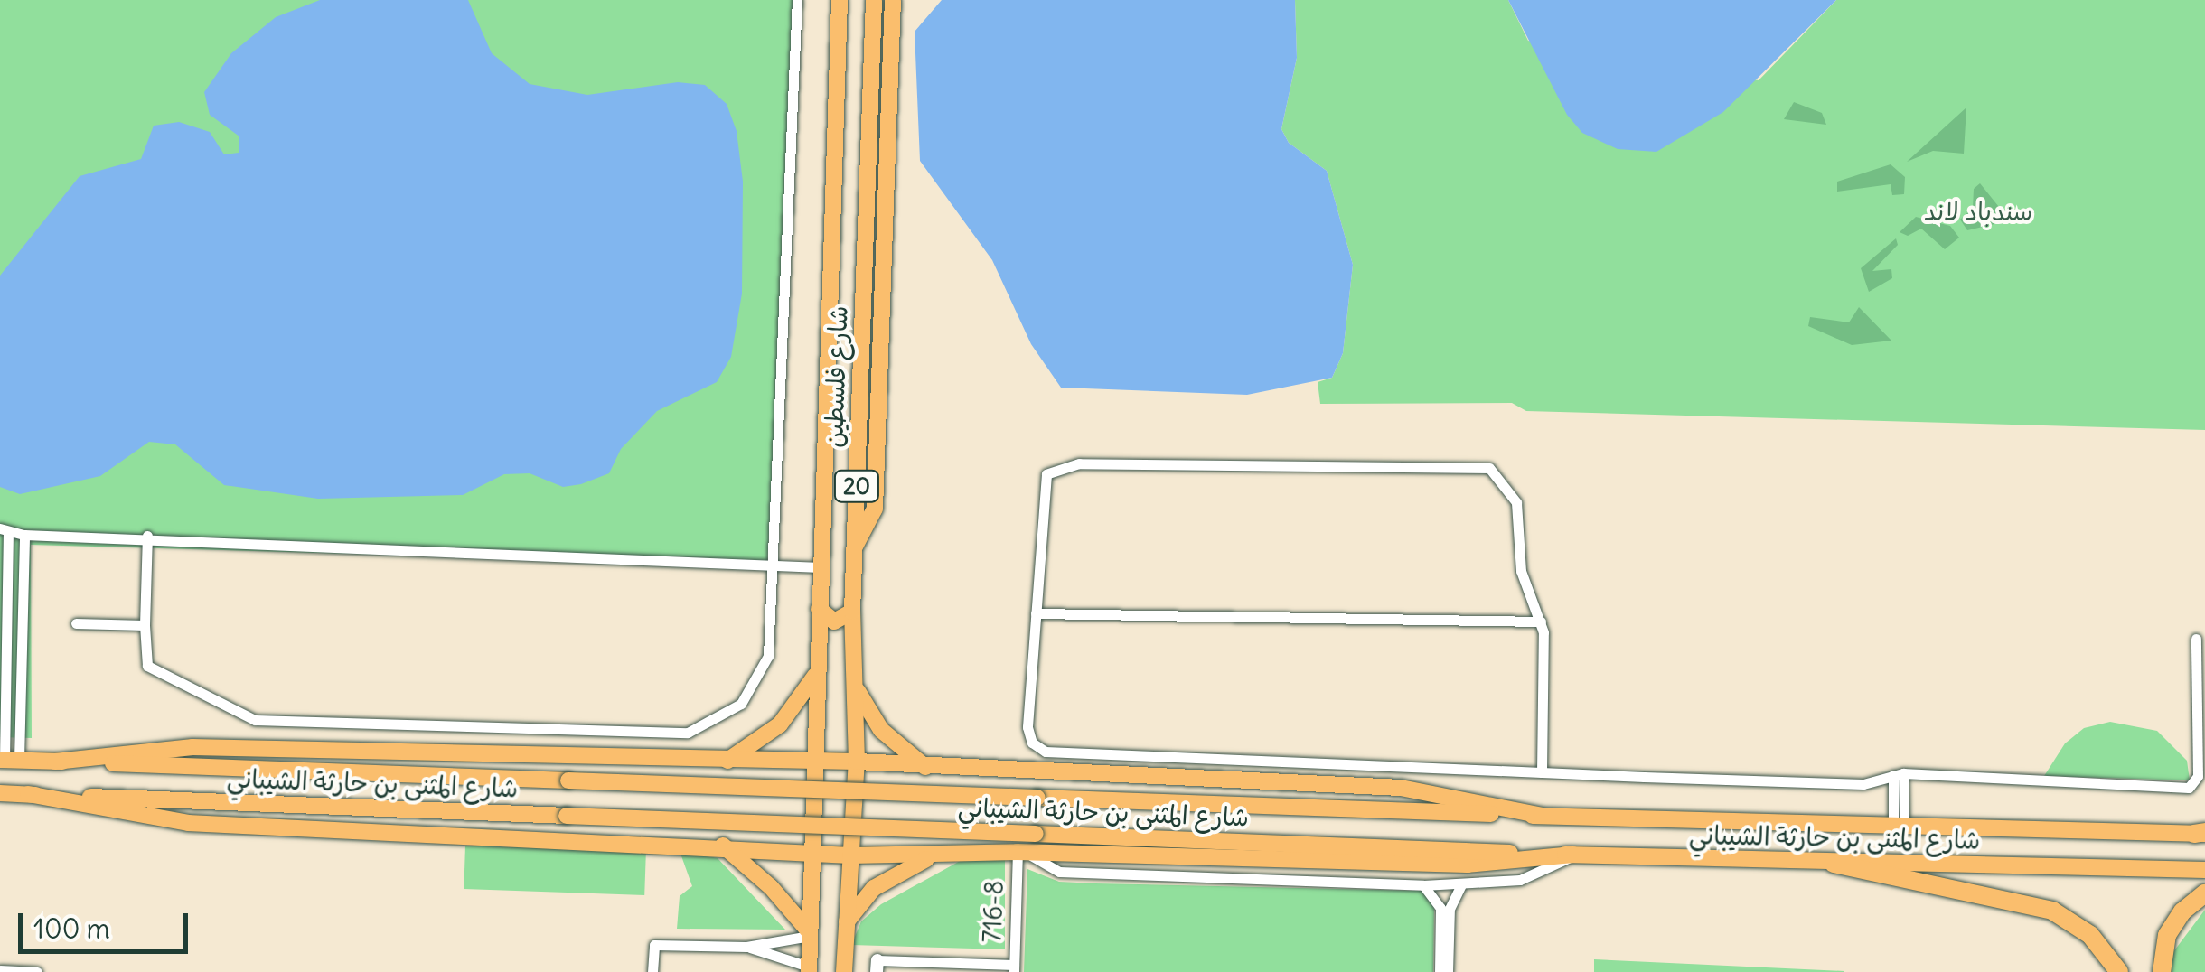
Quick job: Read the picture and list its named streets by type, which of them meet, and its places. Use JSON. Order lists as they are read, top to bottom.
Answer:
{
  "streets": {
    "main road": ["شارع فلسطين", "20", "شارع المثنى بن حارثة الشيباني"],
    "street": ["716-8"]
  },
  "parks": ["سندباد لاند"],
  "scale_bar": "100 m"
}
